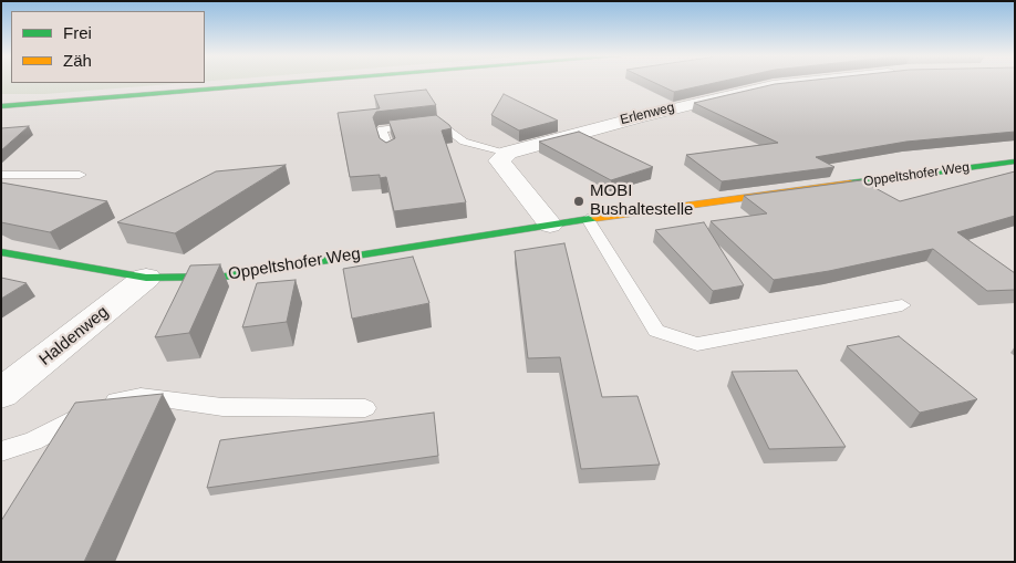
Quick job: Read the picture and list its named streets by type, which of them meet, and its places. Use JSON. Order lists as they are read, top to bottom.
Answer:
{
  "streets": {
    "street": ["Erlenweg", "Oppeltshofer Weg", "Haldenweg"]
  },
  "crossings": [
    ["Oppeltshofer Weg", "Haldenweg"]
  ],
  "places": ["MOBI Bushaltestelle"],
  "legend": ["Frei", "Zäh"]
}
